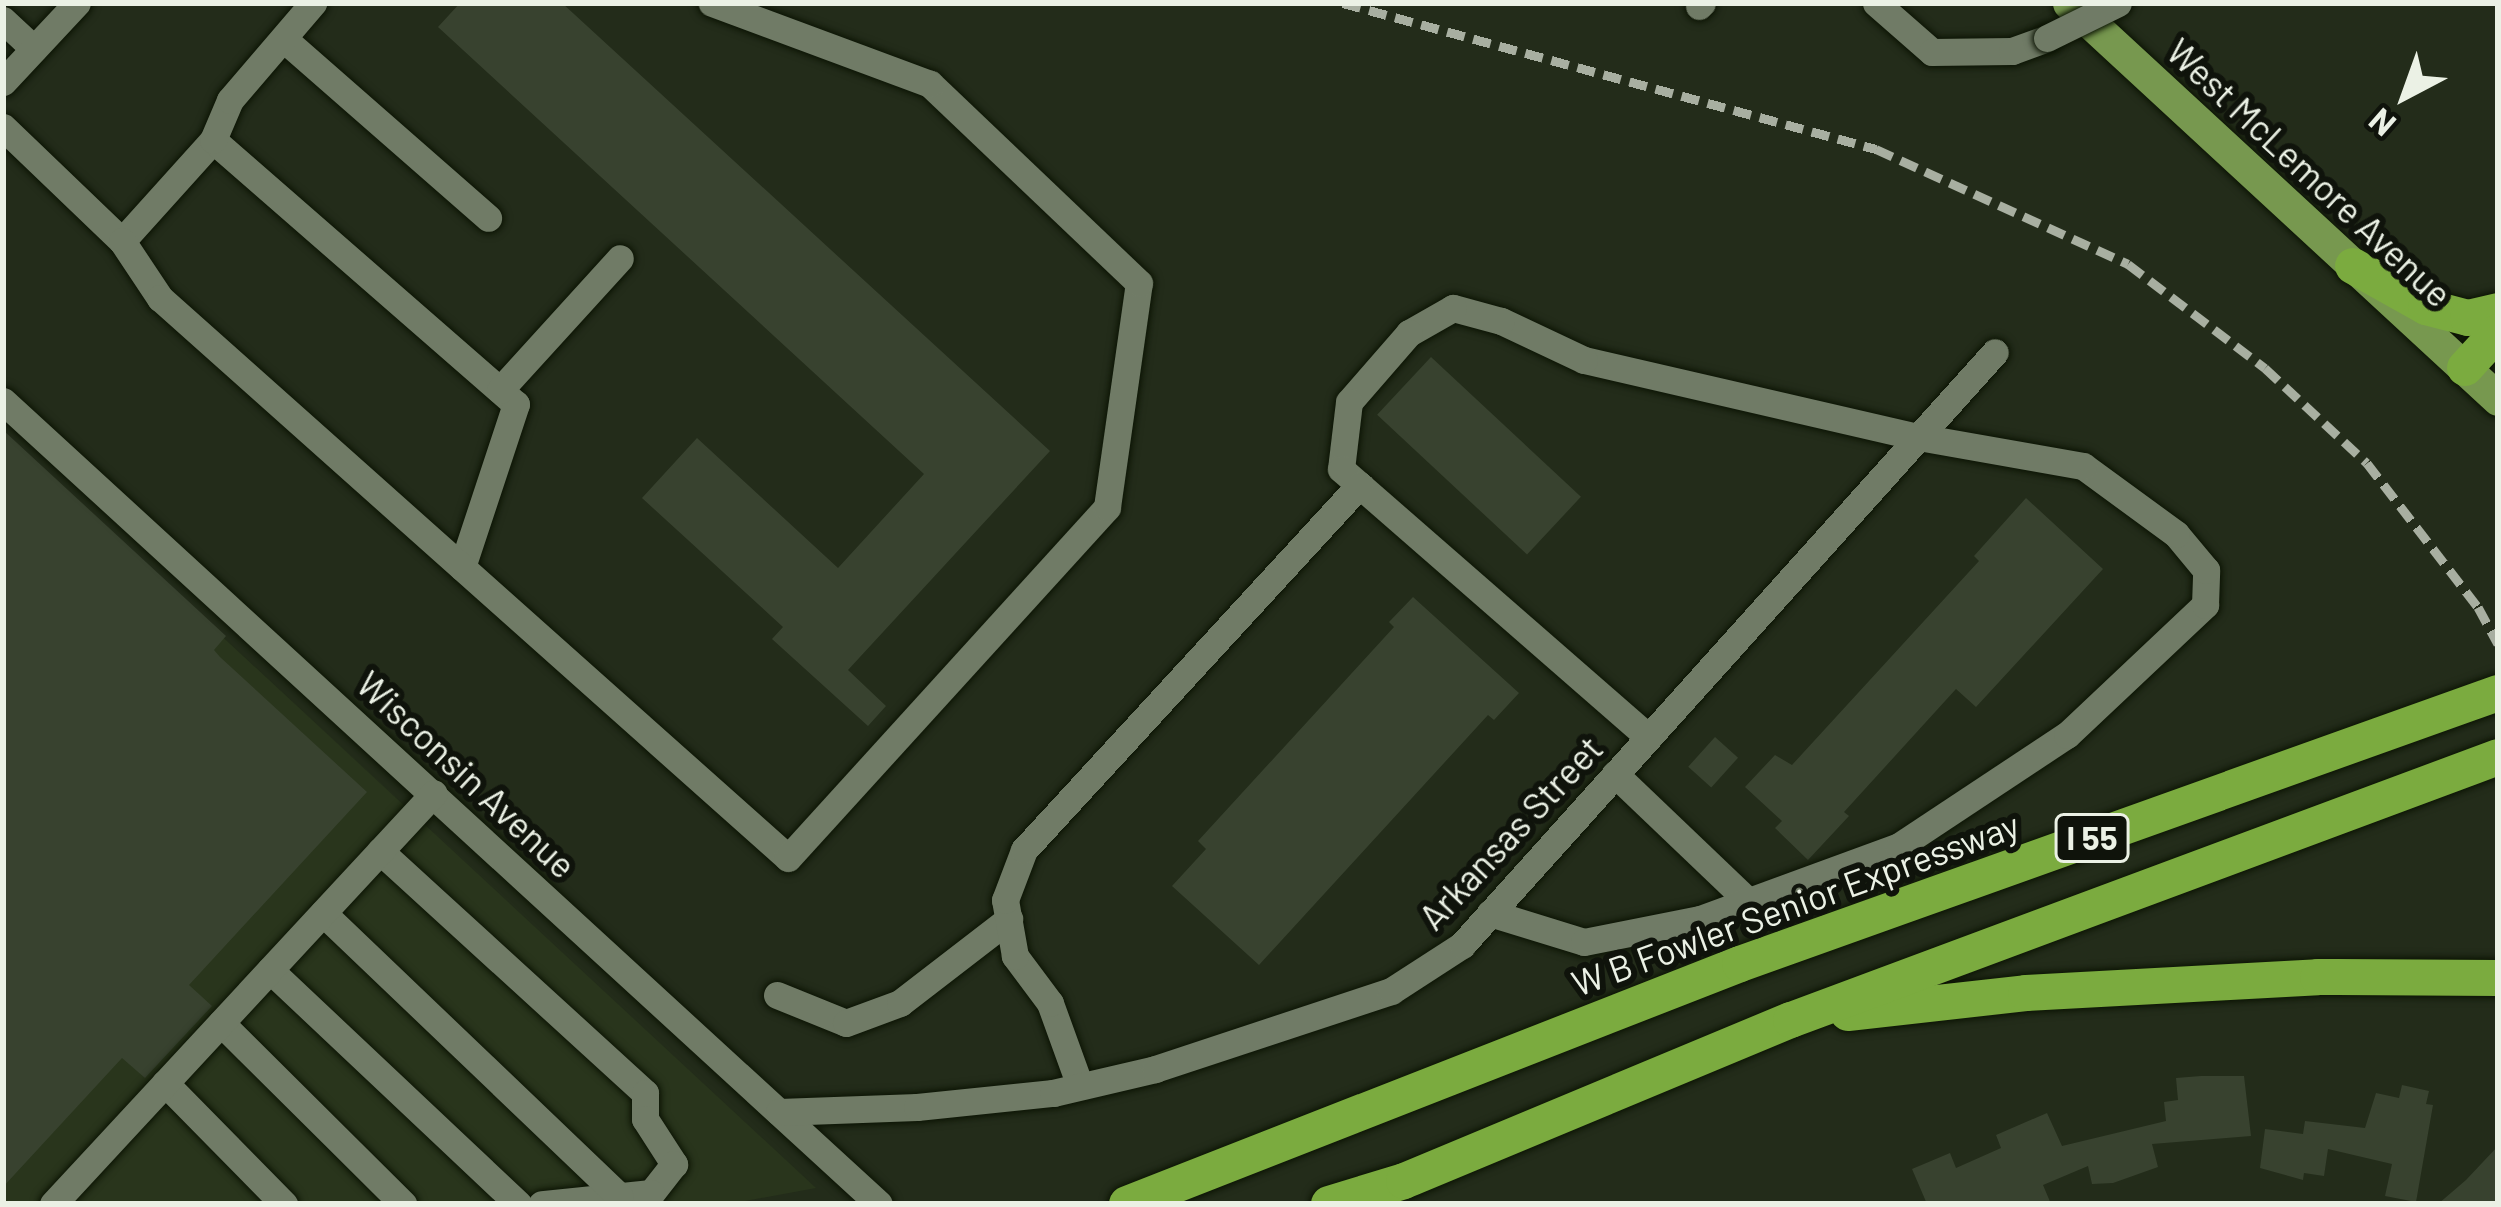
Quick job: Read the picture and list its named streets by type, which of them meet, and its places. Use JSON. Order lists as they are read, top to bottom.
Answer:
{
  "streets": {
    "highway": ["I 55", "W B Fowler Senior Expressway"],
    "main road": ["West McLemore Avenue"],
    "street": ["Wisconsin Avenue", "Arkansas Street"]
  },
  "crossings": [
    ["Wisconsin Avenue", "Arkansas Street"]
  ],
  "north": "bottom left"
}
